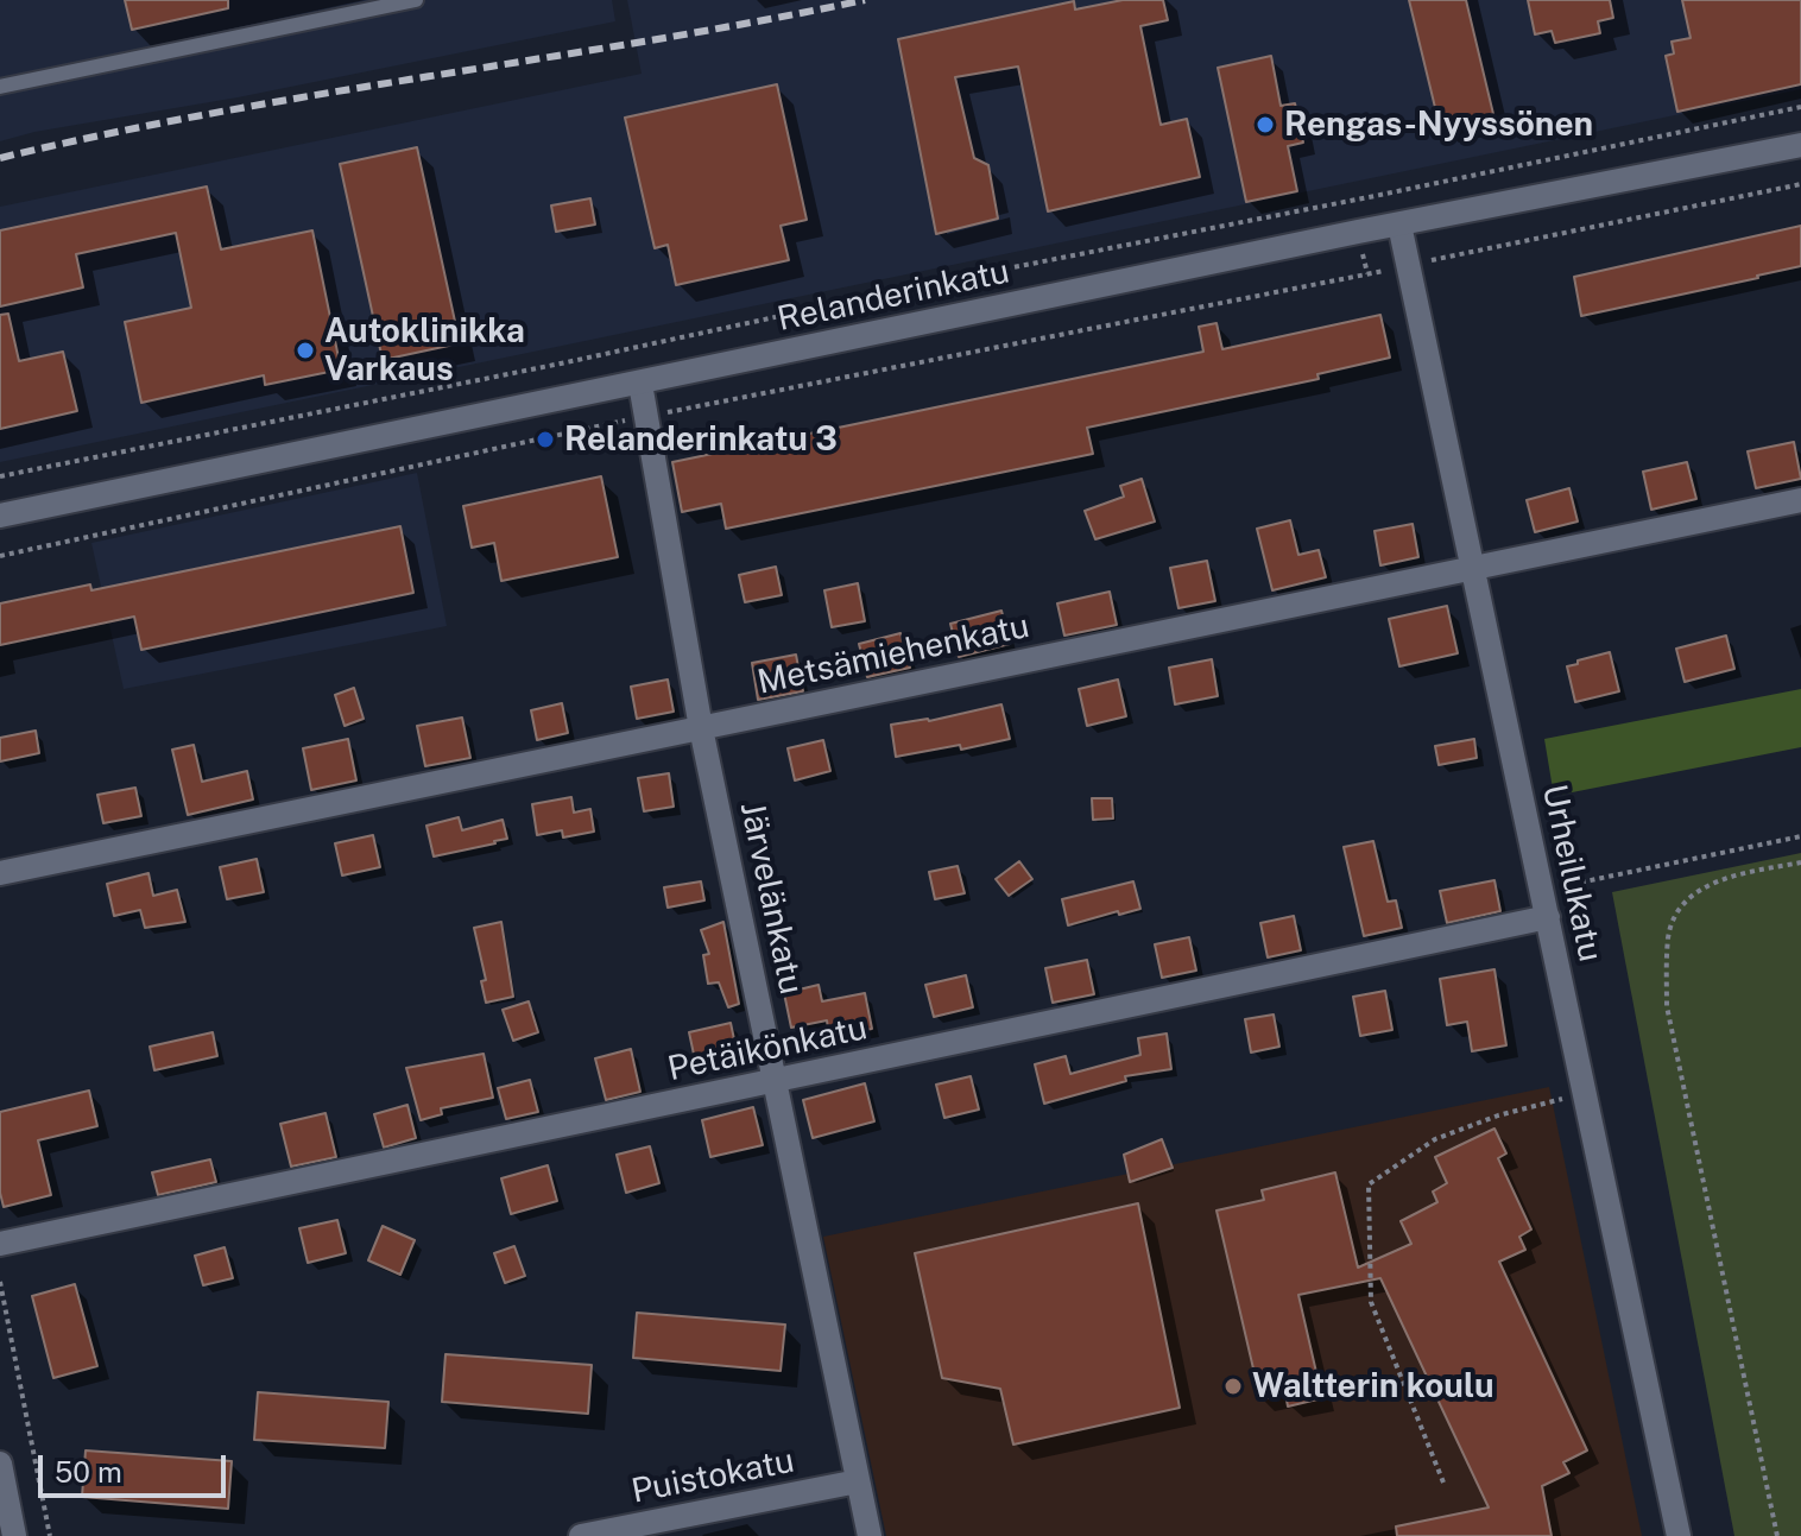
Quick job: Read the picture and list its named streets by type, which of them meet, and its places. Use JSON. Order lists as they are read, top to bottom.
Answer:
{
  "streets": {
    "street": [
      "Relanderinkatu",
      "Metsämiehenkatu",
      "Urheilukatu",
      "Järvelänkatu",
      "Petäikönkatu",
      "Puistokatu"
    ]
  },
  "crossings": [
    ["Relanderinkatu", "Urheilukatu"],
    ["Relanderinkatu", "Järvelänkatu"],
    ["Metsämiehenkatu", "Urheilukatu"],
    ["Metsämiehenkatu", "Järvelänkatu"],
    ["Urheilukatu", "Petäikönkatu"],
    ["Järvelänkatu", "Petäikönkatu"],
    ["Järvelänkatu", "Puistokatu"]
  ],
  "places": [
    "Rengas-Nyyssönen",
    "Autoklinikka Varkaus",
    "Relanderinkatu 3",
    "Waltterin koulu"
  ],
  "scale_bar": "50 m"
}
